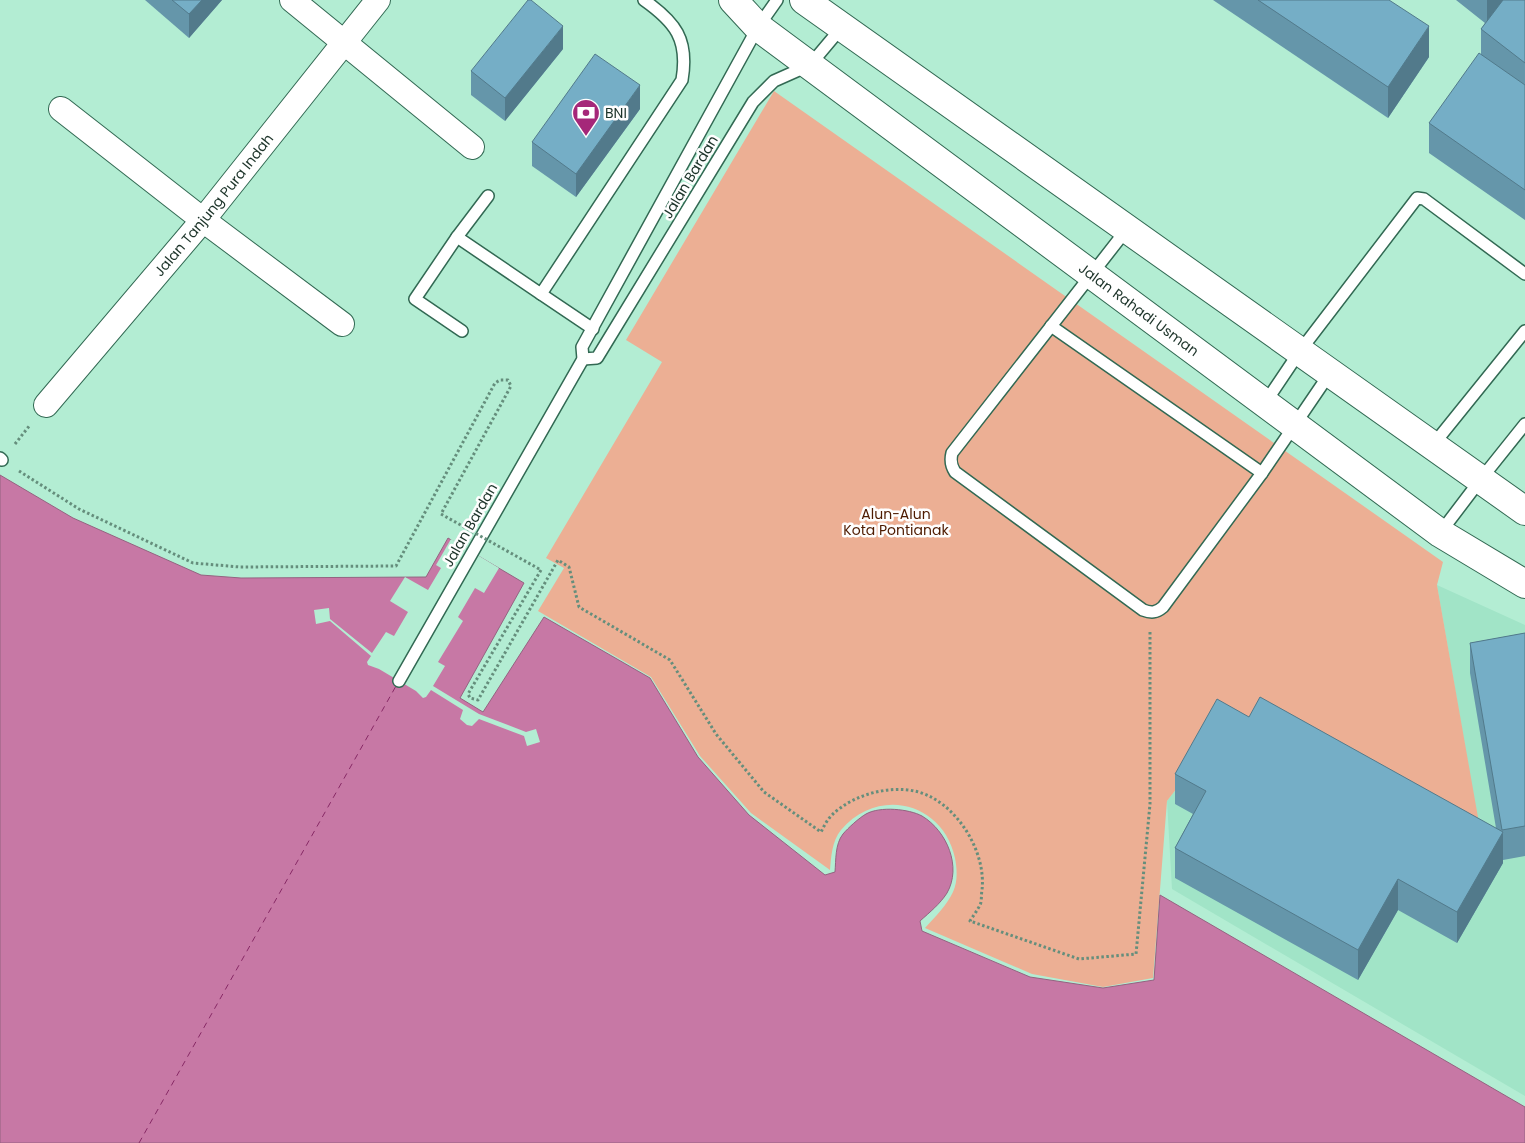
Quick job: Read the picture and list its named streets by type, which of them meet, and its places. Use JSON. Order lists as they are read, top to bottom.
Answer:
{
  "streets": {
    "highway": ["Jalan Rahadi Usman"],
    "street": ["Jalan Tanjung Pura Indah"],
    "lane": ["Jalan Bardan"]
  },
  "crossings": [
    ["Jalan Bardan", "Jalan Rahadi Usman"]
  ],
  "parks": ["Alun-Alun Kota Pontianak"],
  "places": {
    "bank": ["BNI"]
  }
}
